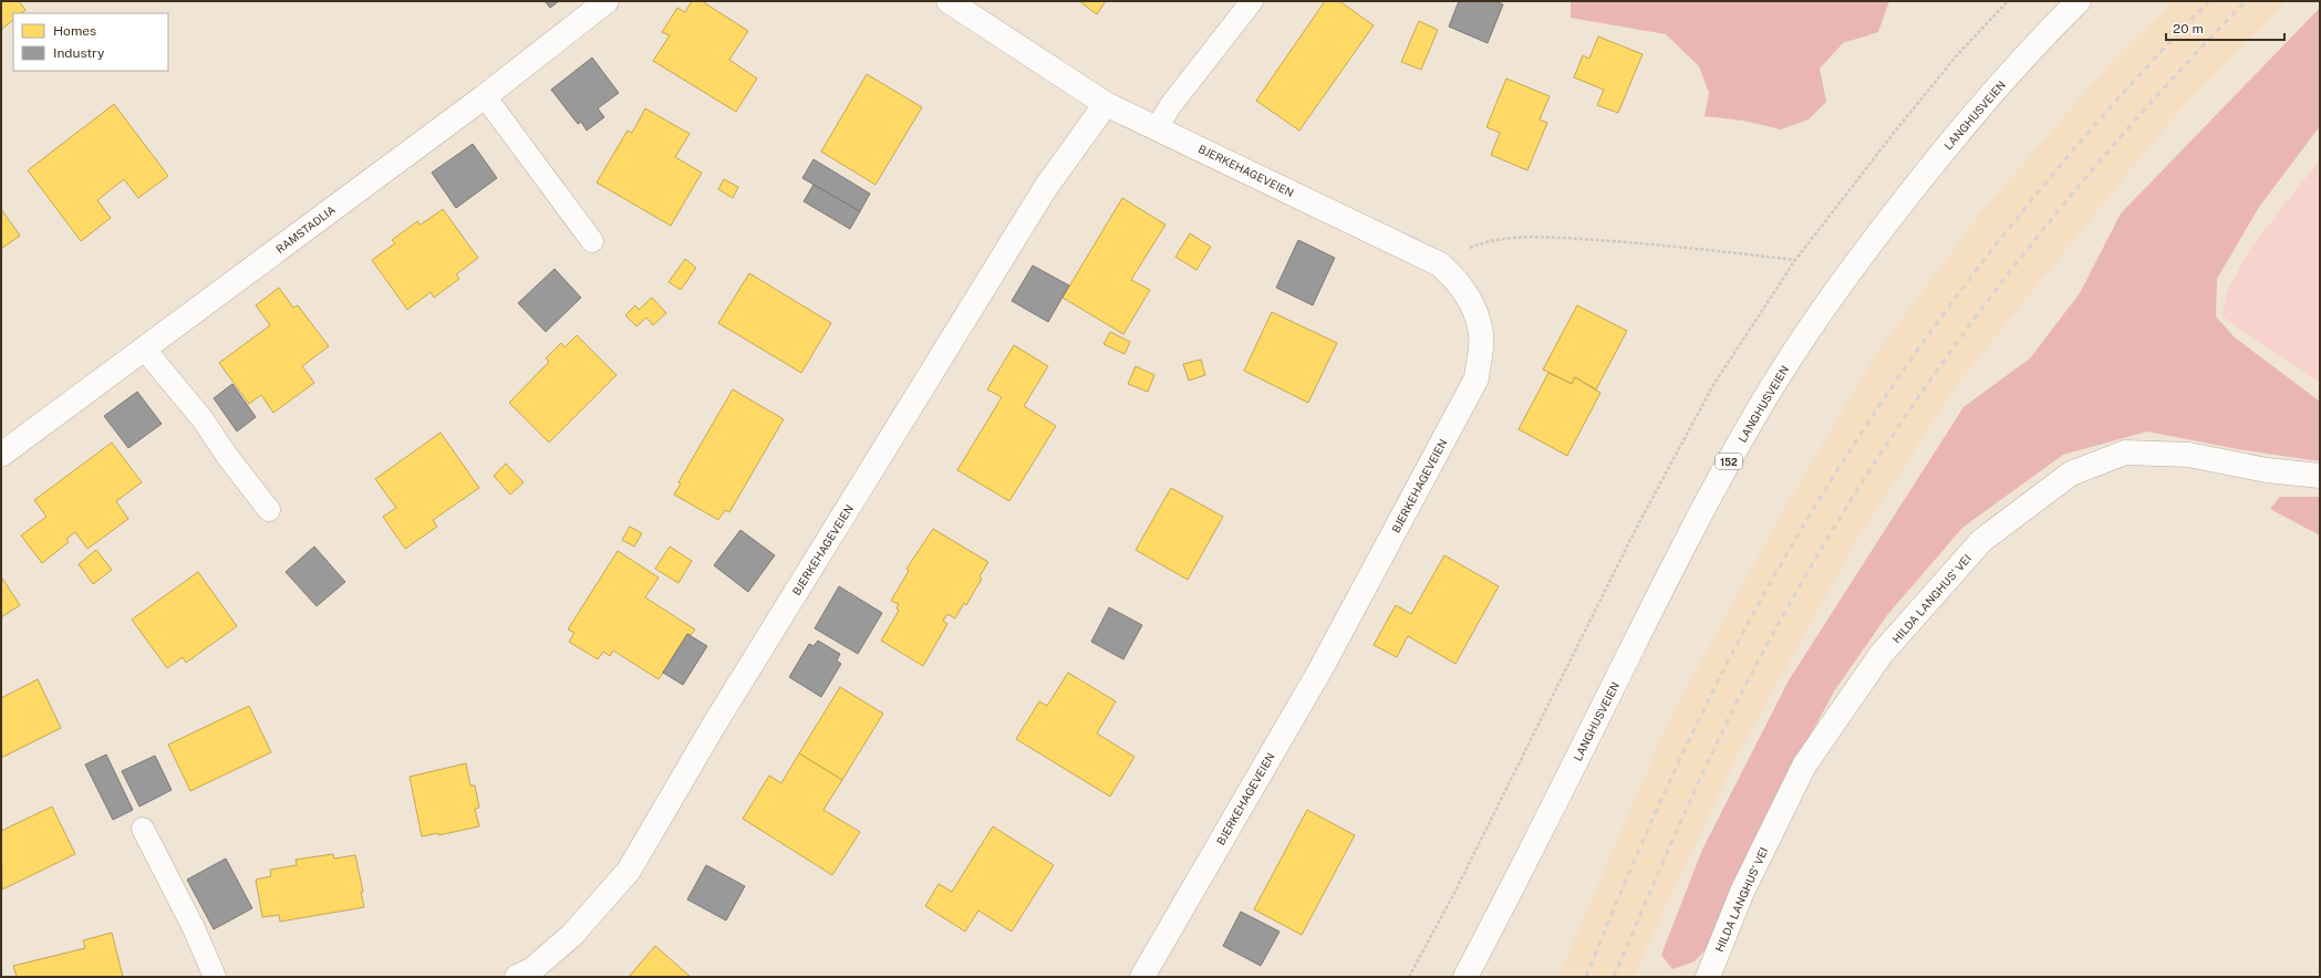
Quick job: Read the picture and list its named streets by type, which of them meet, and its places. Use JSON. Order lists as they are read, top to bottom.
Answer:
{
  "streets": {
    "street": [
      "LANGHUSVEIEN",
      "BJERKEHAGEVEIEN",
      "RAMSTADLIA",
      "152",
      "HILDA LANGHUS' VEI"
    ]
  },
  "legend": ["Homes", "Industry"],
  "scale_bar": "20 m"
}
